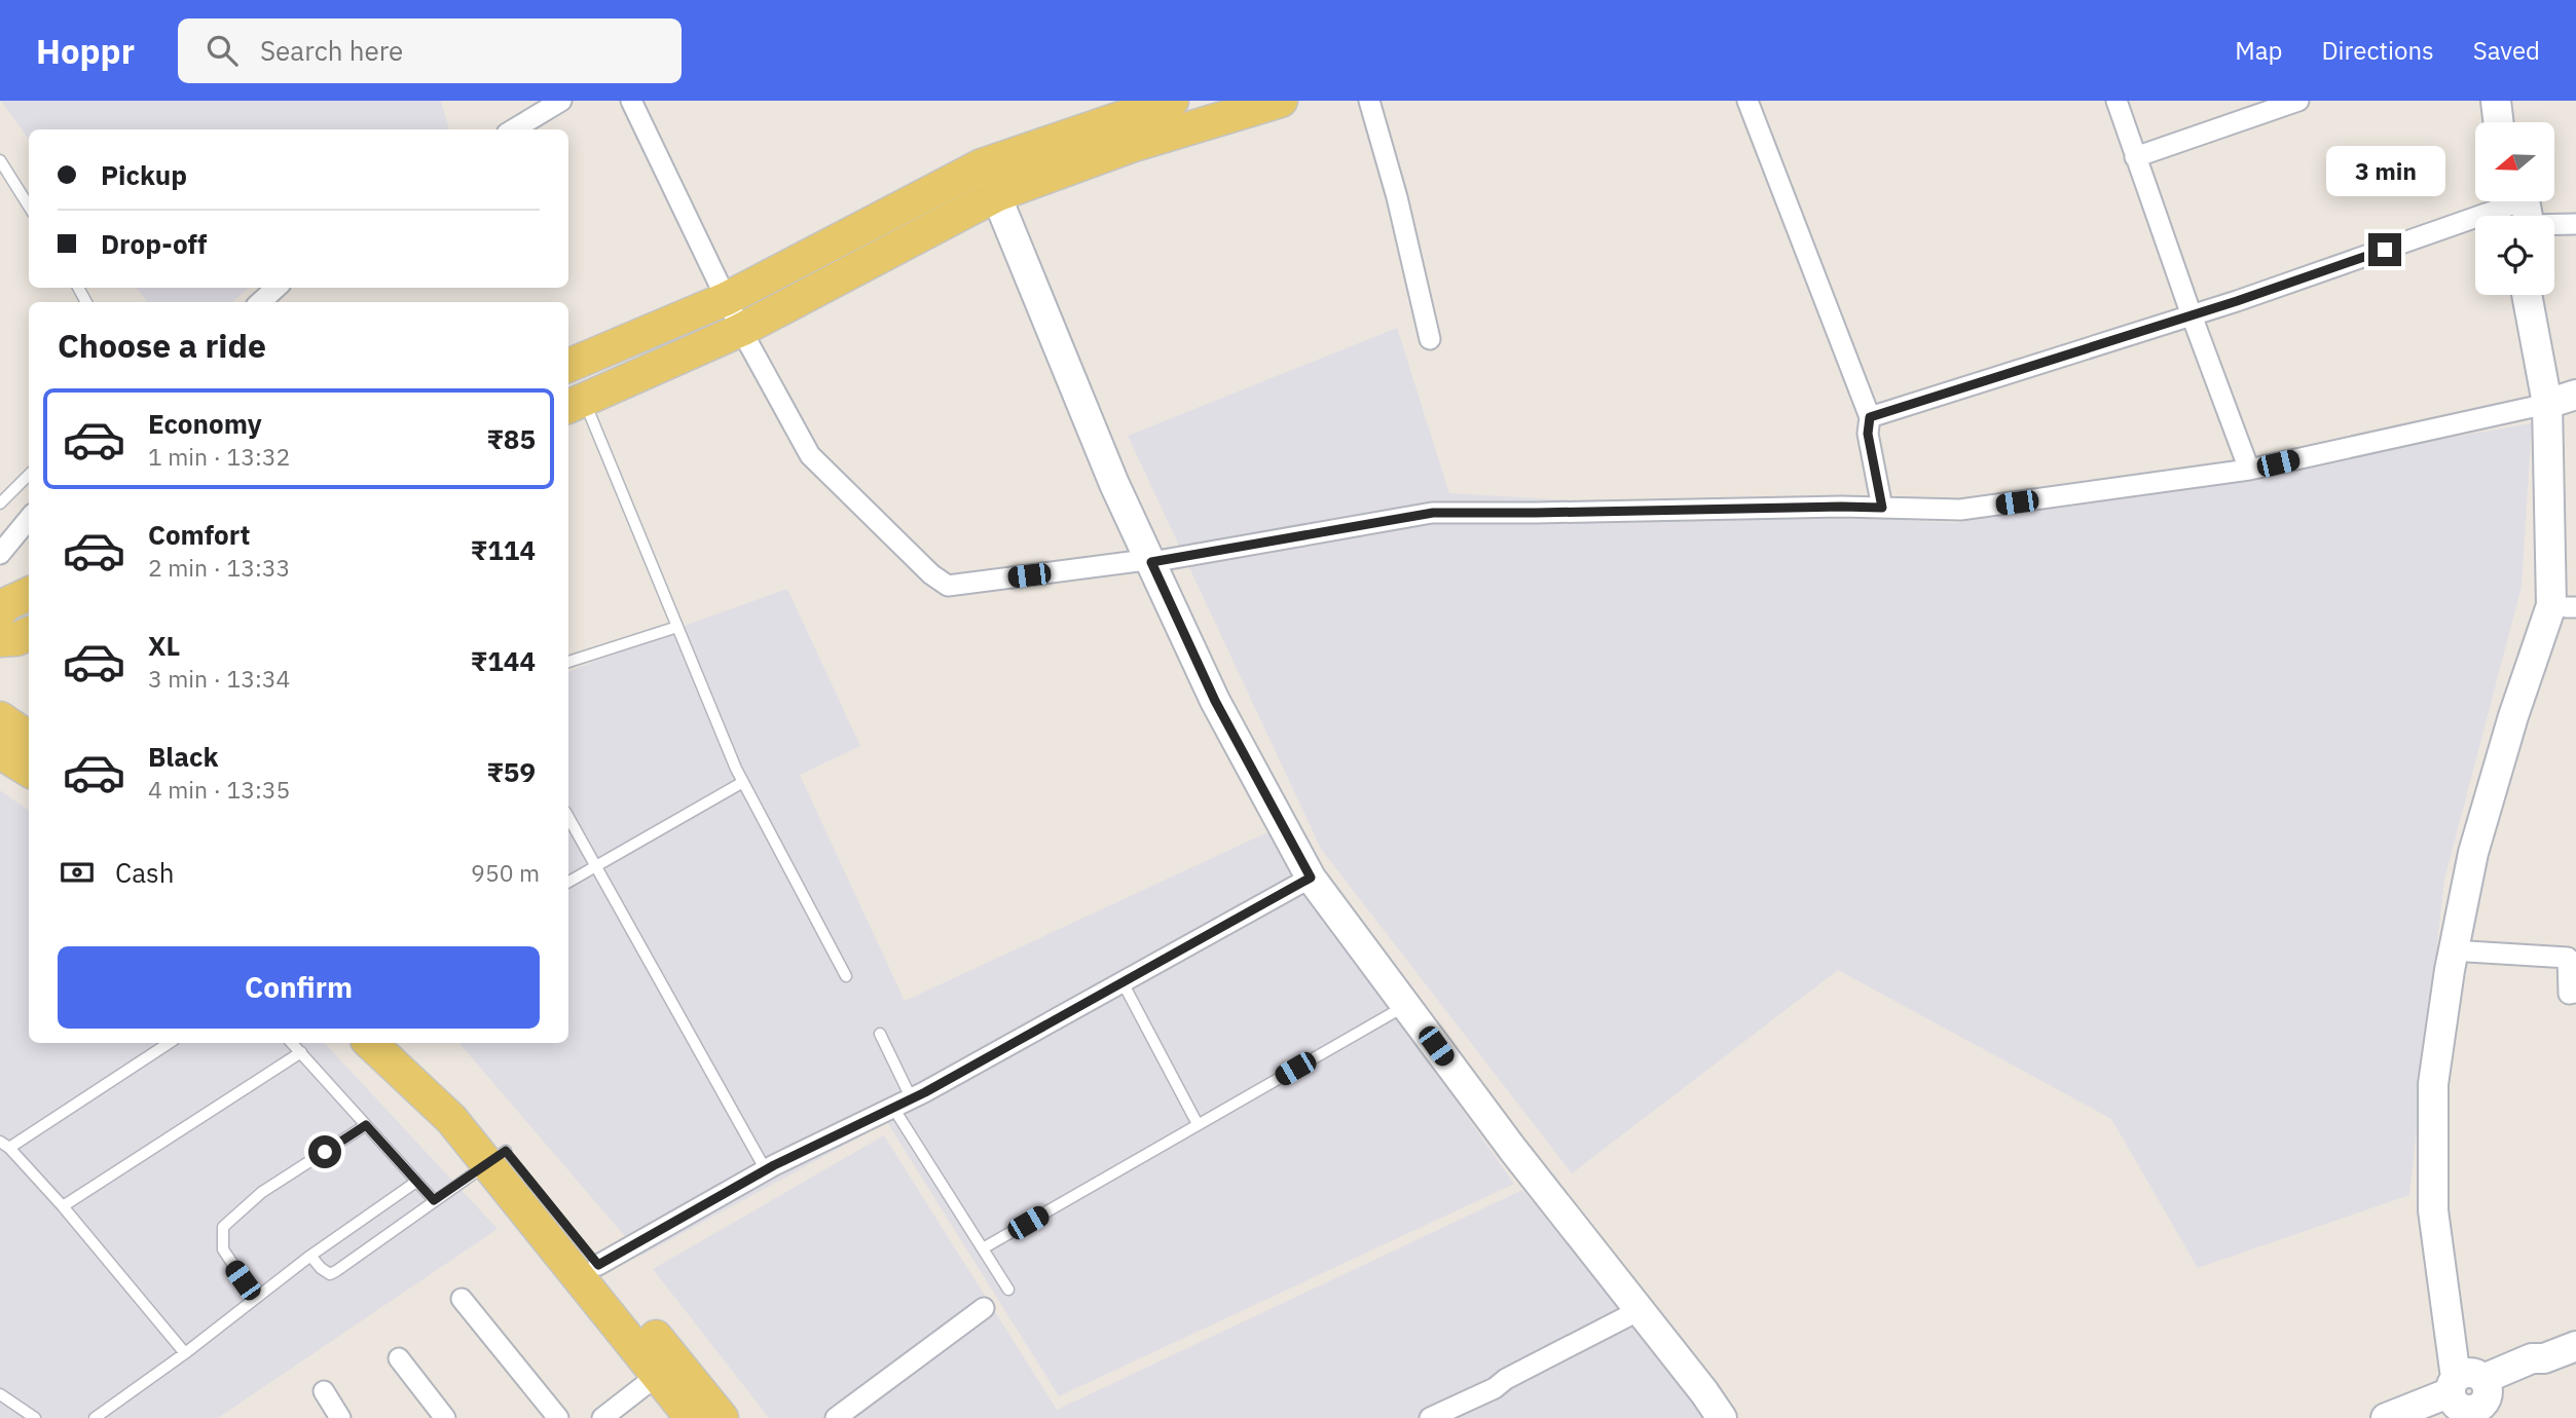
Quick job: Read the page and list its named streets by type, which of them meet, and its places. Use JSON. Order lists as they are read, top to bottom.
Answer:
{
  "north": "left",
  "page": {
    "header": "Hoppr",
    "search": "Search here",
    "nav": ["Map", "Directions", "Saved"],
    "banner": ["Pickup", "Drop-off"],
    "bubble": "3 min",
    "heading": "Choose a ride",
    "list": [
      {
        "name": "Economy",
        "note": "1 min · 13:32",
        "value": "₹85"
      },
      {
        "name": "Comfort",
        "note": "2 min · 13:33",
        "value": "₹114"
      },
      {
        "name": "XL",
        "note": "3 min · 13:34",
        "value": "₹144"
      },
      {
        "name": "Black",
        "note": "4 min · 13:35",
        "value": "₹59"
      }
    ],
    "pay": ["Cash", "950 m"],
    "buttons": "Confirm"
  }
}
